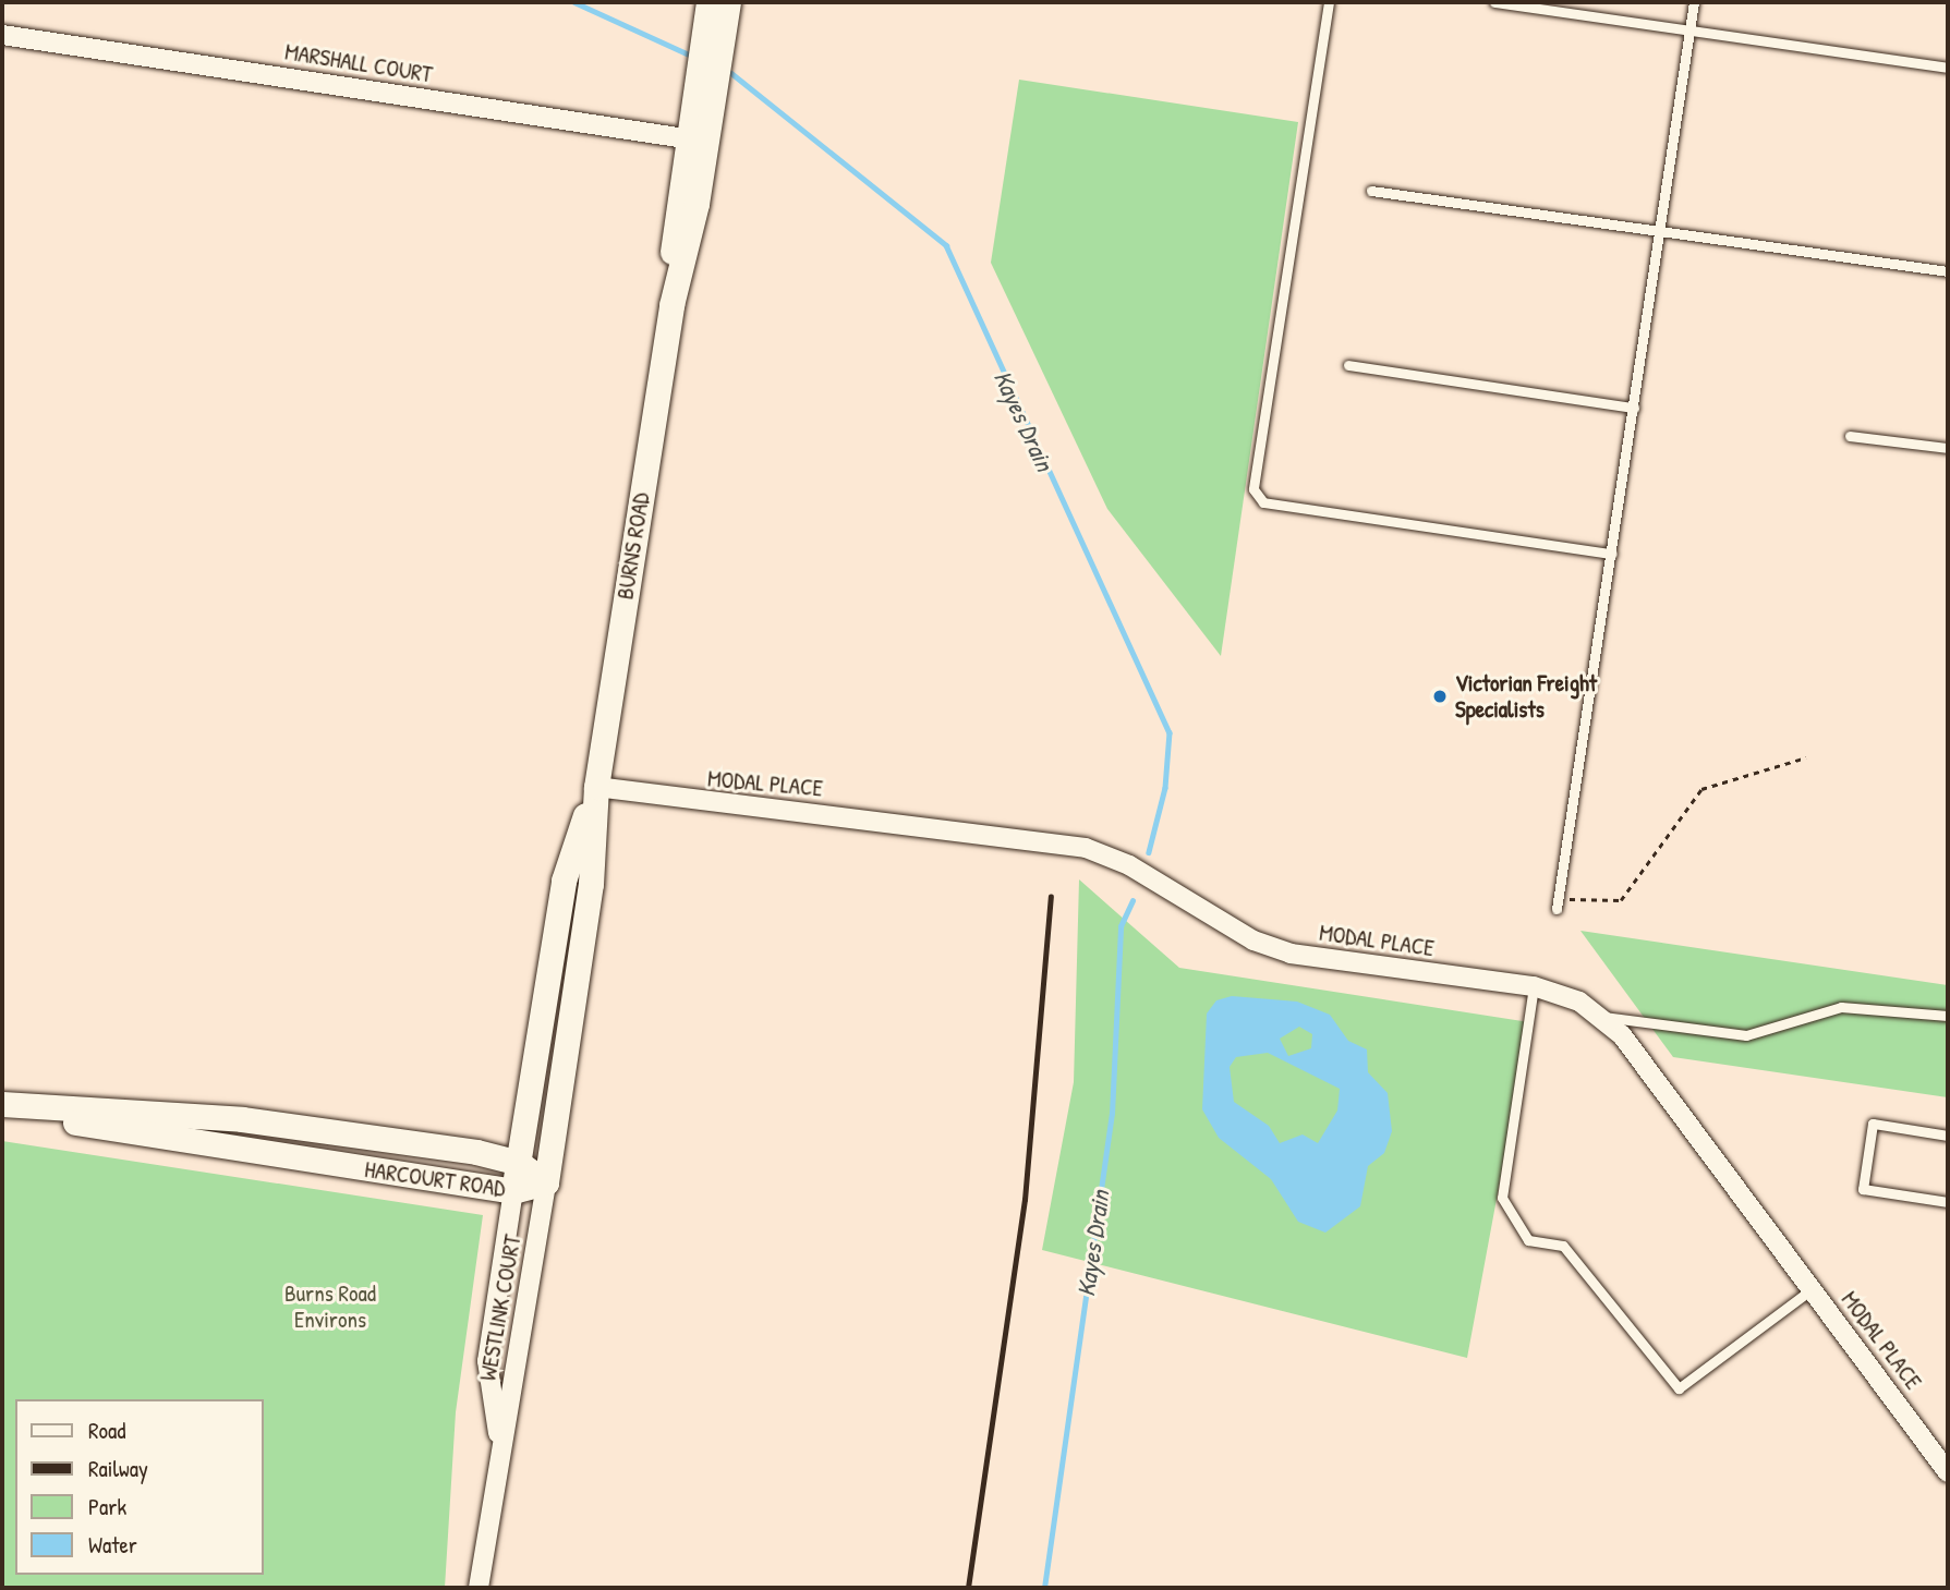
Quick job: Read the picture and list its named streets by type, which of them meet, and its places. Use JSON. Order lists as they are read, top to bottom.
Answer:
{
  "streets": {
    "street": [
      "MARSHALL COURT",
      "BURNS ROAD",
      "MODAL PLACE",
      "HARCOURT ROAD",
      "WESTLINK COURT"
    ]
  },
  "crossings": [
    ["MARSHALL COURT", "BURNS ROAD"],
    ["BURNS ROAD", "MODAL PLACE"],
    ["BURNS ROAD", "HARCOURT ROAD"],
    ["BURNS ROAD", "WESTLINK COURT"],
    ["HARCOURT ROAD", "WESTLINK COURT"]
  ],
  "water": ["Kayes Drain"],
  "parks": ["Burns Road Environs"],
  "places": ["Victorian Freight Specialists"],
  "legend": [
    "Road",
    "Railway",
    "Park",
    "Water"
  ]
}
